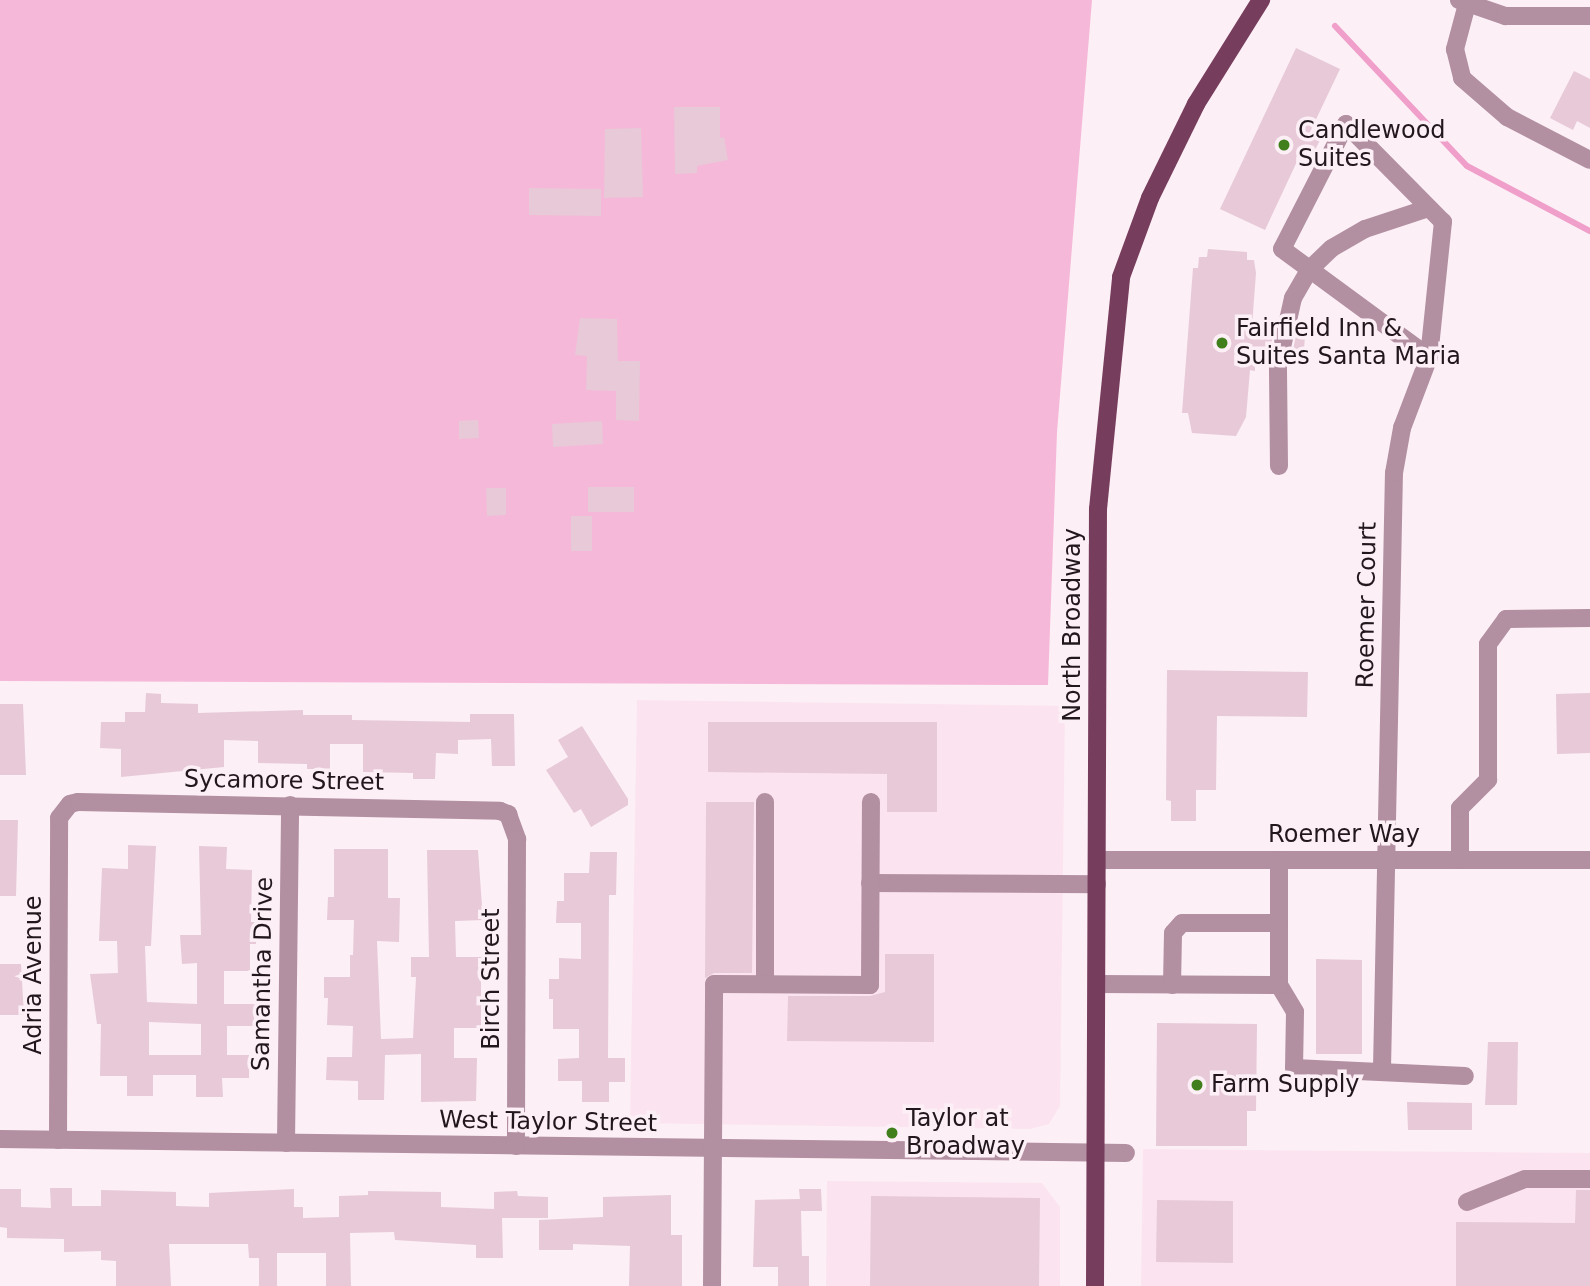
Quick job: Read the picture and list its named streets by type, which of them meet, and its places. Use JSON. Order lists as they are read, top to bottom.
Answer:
{
  "streets": {
    "main road": ["North Broadway"],
    "street": [
      "Roemer Court",
      "Sycamore Street",
      "Roemer Way",
      "Samantha Drive",
      "Adria Avenue",
      "Birch Street",
      "West Taylor Street"
    ]
  },
  "crossings": [
    ["Roemer Court", "Roemer Way"],
    ["North Broadway", "Roemer Way"],
    ["North Broadway", "West Taylor Street"],
    ["Sycamore Street", "Samantha Drive"],
    ["Sycamore Street", "Adria Avenue"],
    ["Sycamore Street", "Birch Street"],
    ["Samantha Drive", "West Taylor Street"],
    ["Adria Avenue", "West Taylor Street"],
    ["Birch Street", "West Taylor Street"]
  ],
  "places": [
    "Candlewood Suites",
    "Fairfield Inn & Suites Santa Maria",
    "Farm Supply",
    "Taylor at Broadway"
  ]
}
